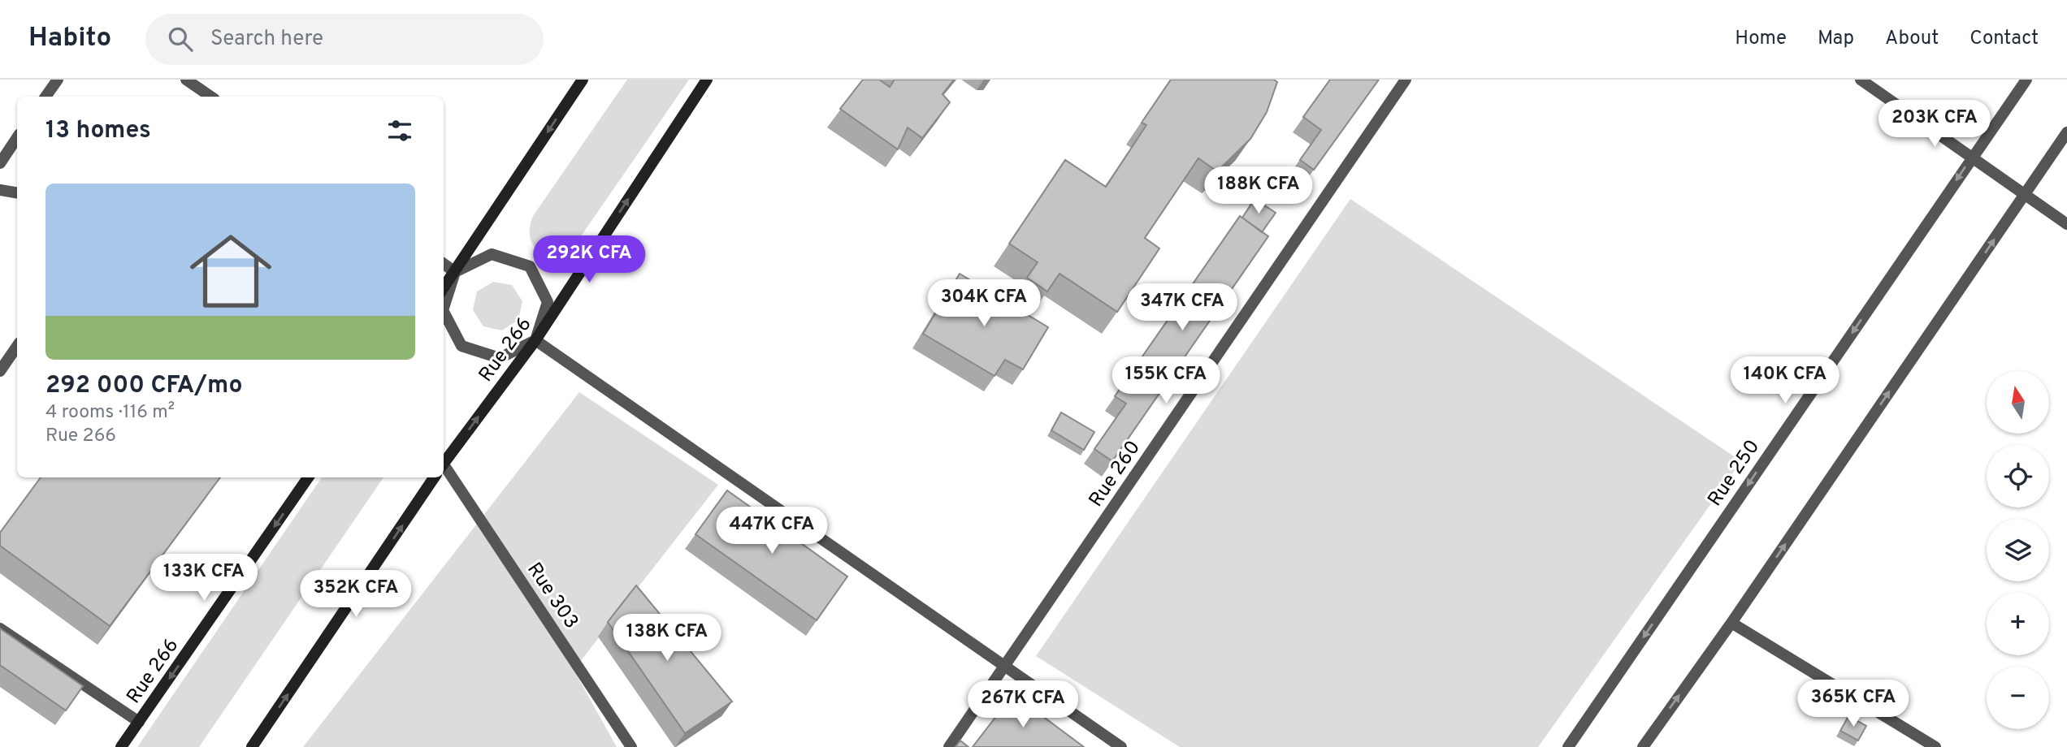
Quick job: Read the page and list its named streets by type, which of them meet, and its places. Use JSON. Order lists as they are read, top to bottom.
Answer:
{
  "streets": {
    "main road": ["Rue 266"],
    "street": ["Rue 250", "Rue 260", "Rue 303"]
  },
  "north": "top",
  "page": {
    "header": "Habito",
    "search": "Search here",
    "nav": [
      "Home",
      "Map",
      "About",
      "Contact"
    ],
    "heading": "13 homes",
    "price": [
      "203K CFA",
      "188K CFA",
      "292K CFA",
      "304K CFA",
      "347K CFA",
      "155K CFA",
      "140K CFA",
      "447K CFA",
      "133K CFA",
      "352K CFA",
      "138K CFA",
      "365K CFA",
      "267K CFA"
    ],
    "list": [
      {
        "name": "292 000 CFA/mo",
        "note": "4 rooms · 116 m² · Rue 266"
      }
    ],
    "map_buttons": ["+", "−"]
  }
}
